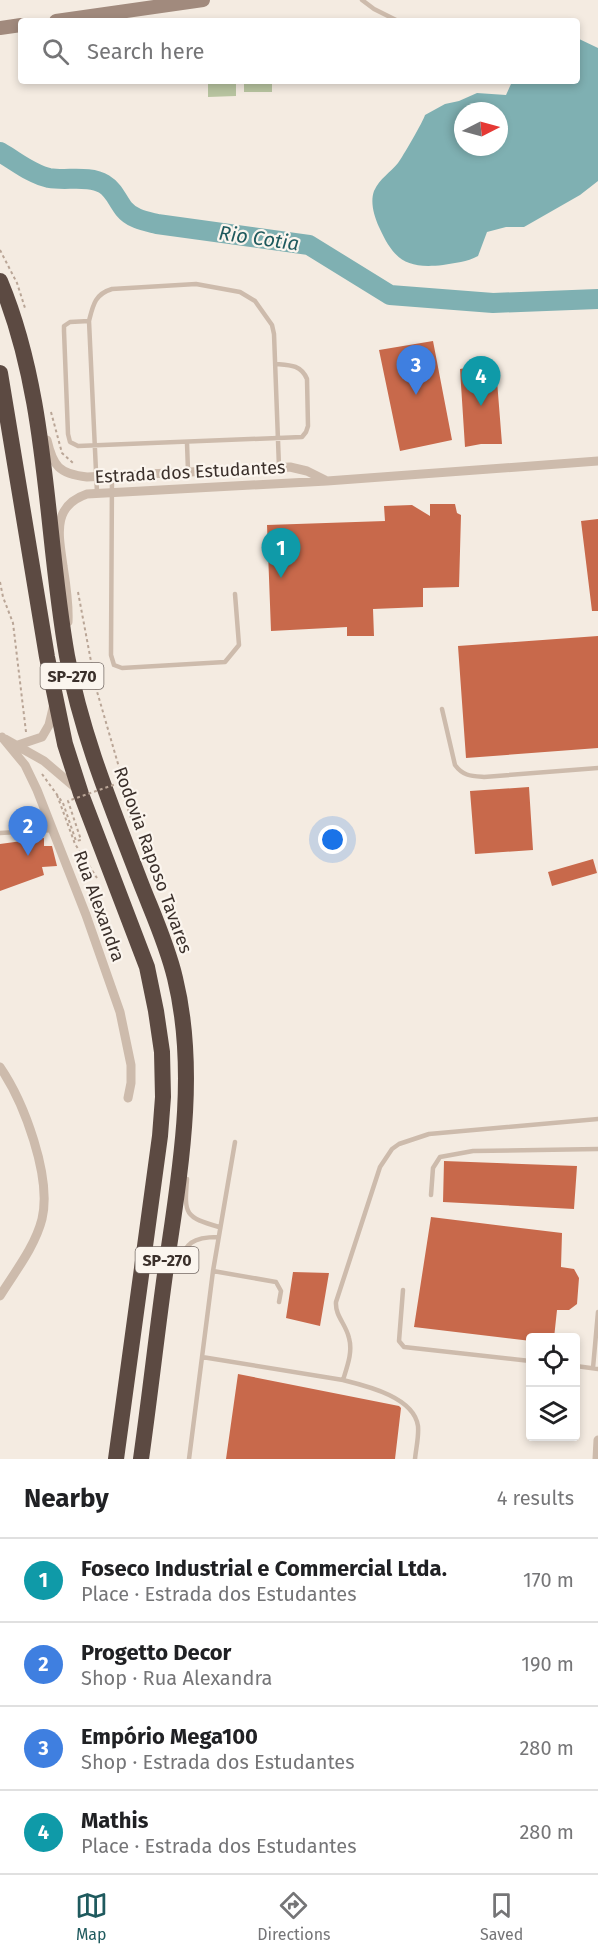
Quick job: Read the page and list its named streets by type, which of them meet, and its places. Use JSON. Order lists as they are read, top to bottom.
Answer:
{
  "streets": {
    "highway": ["SP-270", "Rodovia Raposo Tavares"],
    "street": ["Estrada dos Estudantes", "Rua Alexandra"]
  },
  "crossings": [
    ["Estrada dos Estudantes", "Rodovia Raposo Tavares"]
  ],
  "water": ["Rio Cotia"],
  "north": "right",
  "page": {
    "search": "Search here",
    "pins": [
      "3",
      "4",
      "1",
      "2"
    ],
    "heading": ["Nearby", "4 results"],
    "list": [
      {
        "mark": "1",
        "name": "Foseco Industrial e Commercial Ltda.",
        "note": "Place · Estrada dos Estudantes",
        "value": "170 m"
      },
      {
        "mark": "2",
        "name": "Progetto Decor",
        "note": "Shop · Rua Alexandra",
        "value": "190 m"
      },
      {
        "mark": "3",
        "name": "Empório Mega100",
        "note": "Shop · Estrada dos Estudantes",
        "value": "280 m"
      },
      {
        "mark": "4",
        "name": "Mathis",
        "note": "Place · Estrada dos Estudantes",
        "value": "280 m"
      }
    ],
    "nav": ["Map", "Directions", "Saved"]
  }
}
